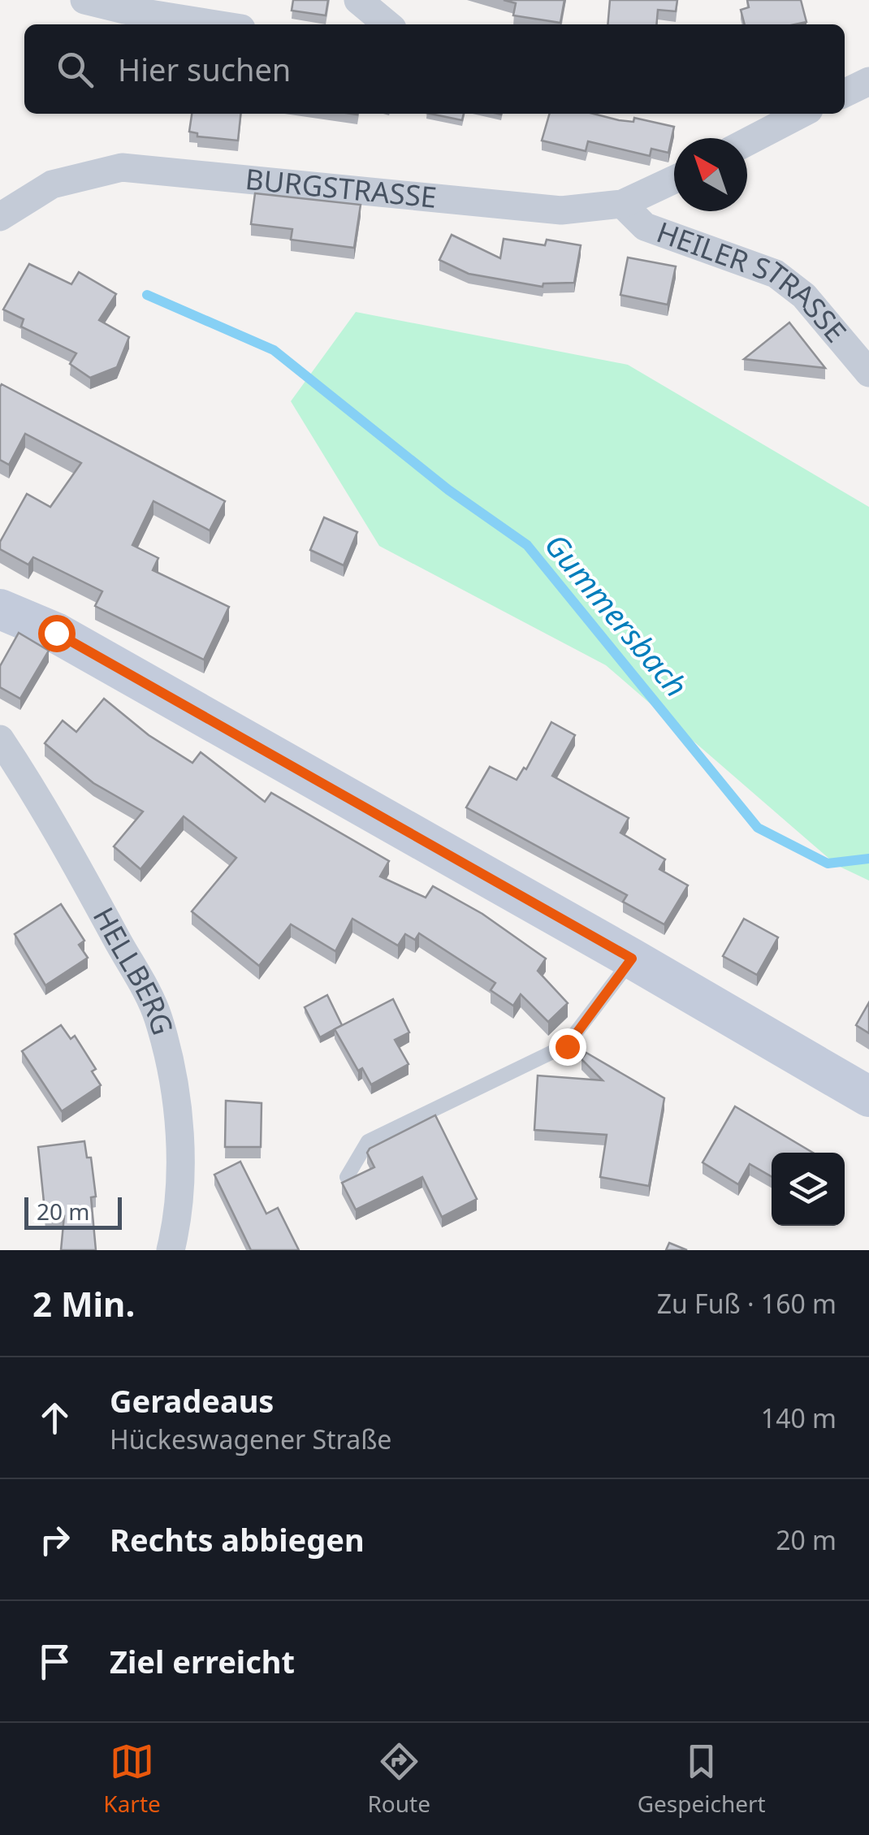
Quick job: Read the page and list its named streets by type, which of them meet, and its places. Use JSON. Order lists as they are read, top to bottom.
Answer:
{
  "streets": {
    "street": ["BURGSTRASSE", "HEILER STRASSE", "HELLBERG"]
  },
  "crossings": [
    ["BURGSTRASSE", "HEILER STRASSE"]
  ],
  "water": ["Gummersbach"],
  "scale_bar": "20 m",
  "north": "top left",
  "page": {
    "search": "Hier suchen",
    "scale": "20 m",
    "heading": ["2 Min.", "Zu Fuß · 160 m"],
    "list": [
      ["Geradeaus", "Hückeswagener Straße", "140 m"],
      ["Rechts abbiegen", "20 m"],
      "Ziel erreicht"
    ],
    "nav": ["Karte", "Route", "Gespeichert"]
  }
}
